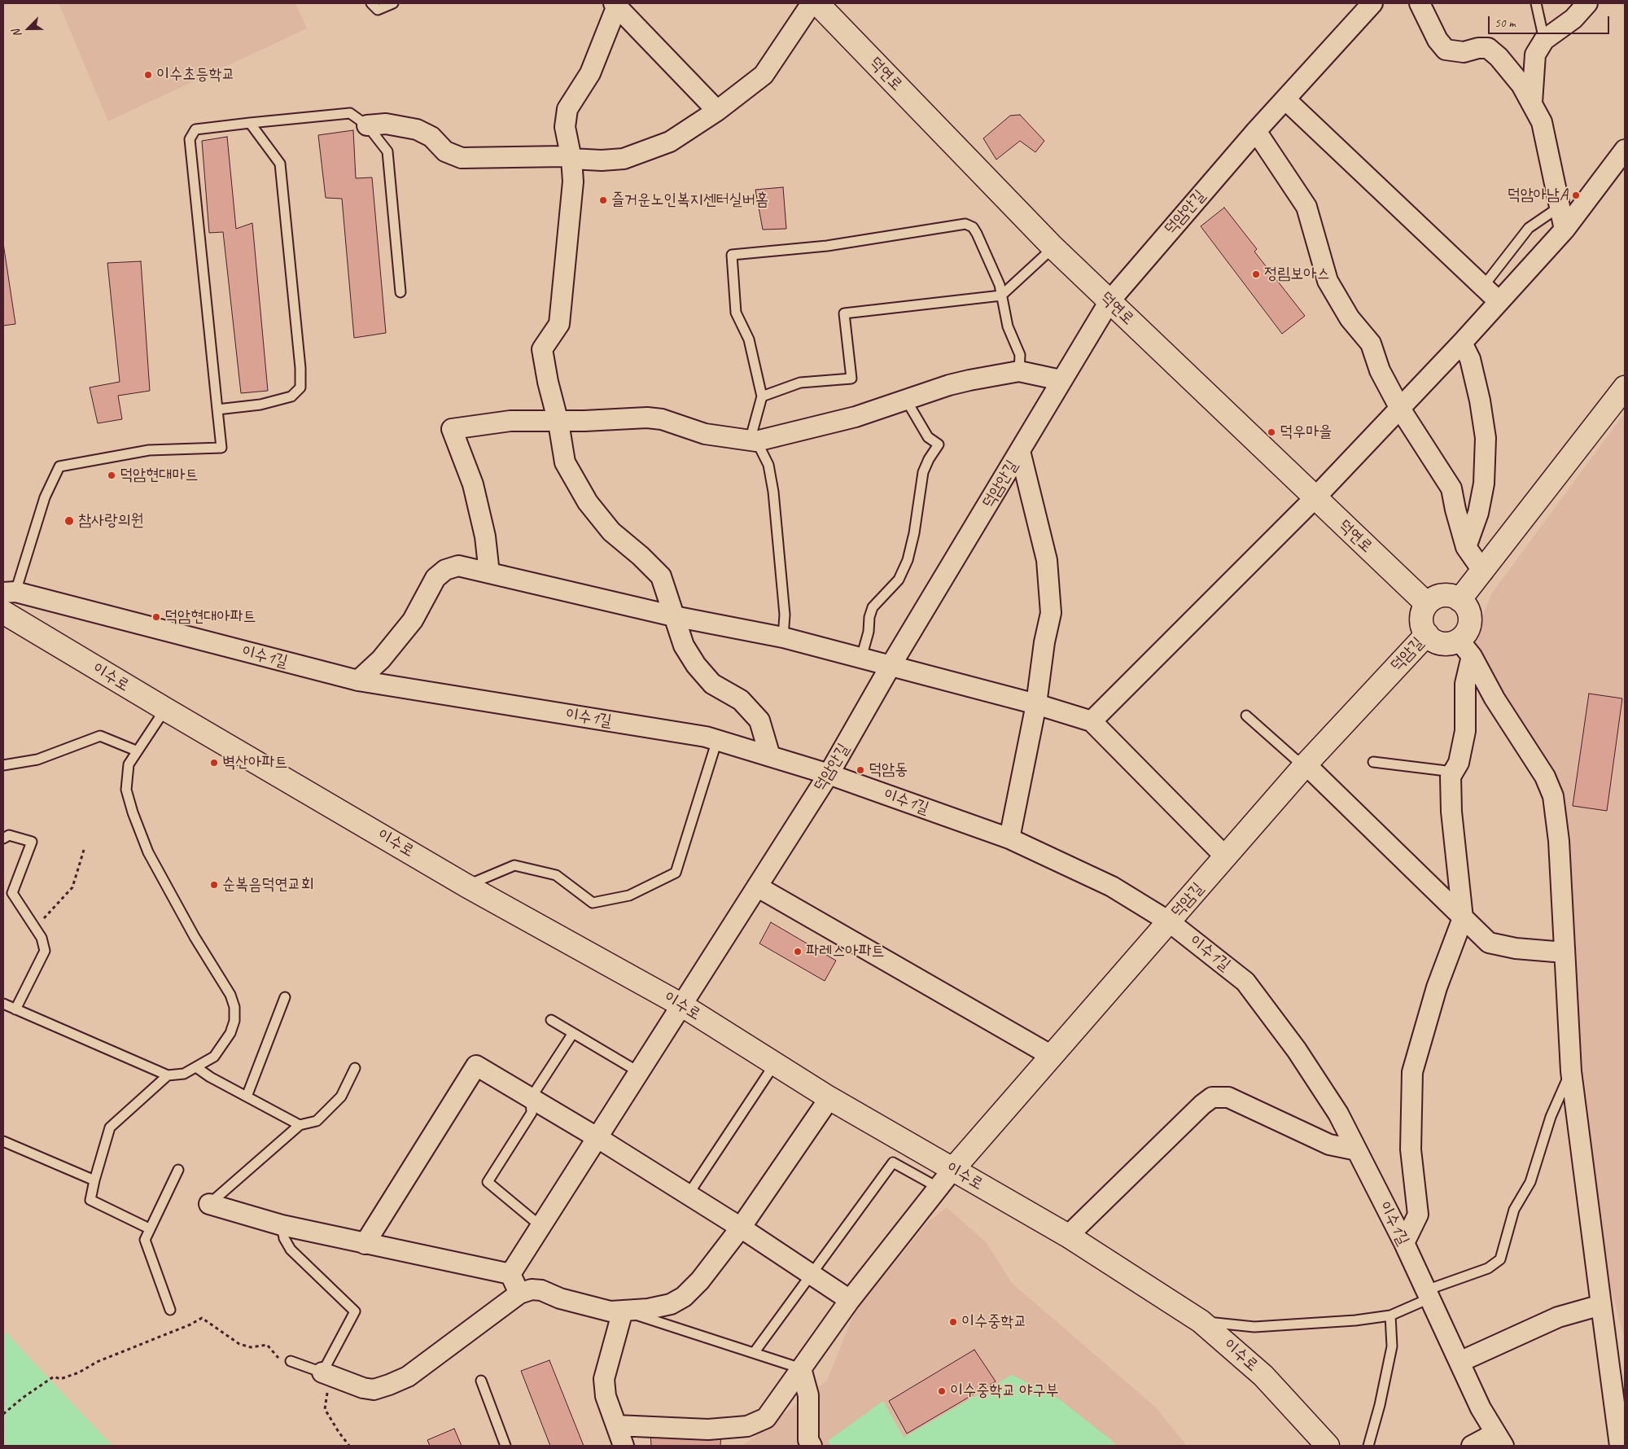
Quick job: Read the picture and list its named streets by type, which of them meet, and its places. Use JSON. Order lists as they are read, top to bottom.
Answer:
{
  "streets": {
    "street": [
      "덕연로",
      "덕암안길",
      "덕암길",
      "이수1길",
      "이수로"
    ]
  },
  "crossings": [
    ["덕연로", "덕암안길"],
    ["덕연로", "덕암길"],
    ["덕암안길", "이수1길"],
    ["덕암안길", "이수로"],
    ["덕암길", "이수1길"],
    ["덕암길", "이수로"]
  ],
  "places": [
    "이수초등학교",
    "덕암아남A",
    "즐거운노인복지센터실버홈",
    "정림보아스",
    "덕우마을",
    "덕암현대마트",
    "참사랑의원",
    "덕암현대아파트",
    "벽산아파트",
    "덕암동",
    "순복음덕연교회",
    "파레스아파트",
    "이수중학교",
    "이수중학교 야구부"
  ],
  "scale_bar": "50 m",
  "north": "bottom left"
}
